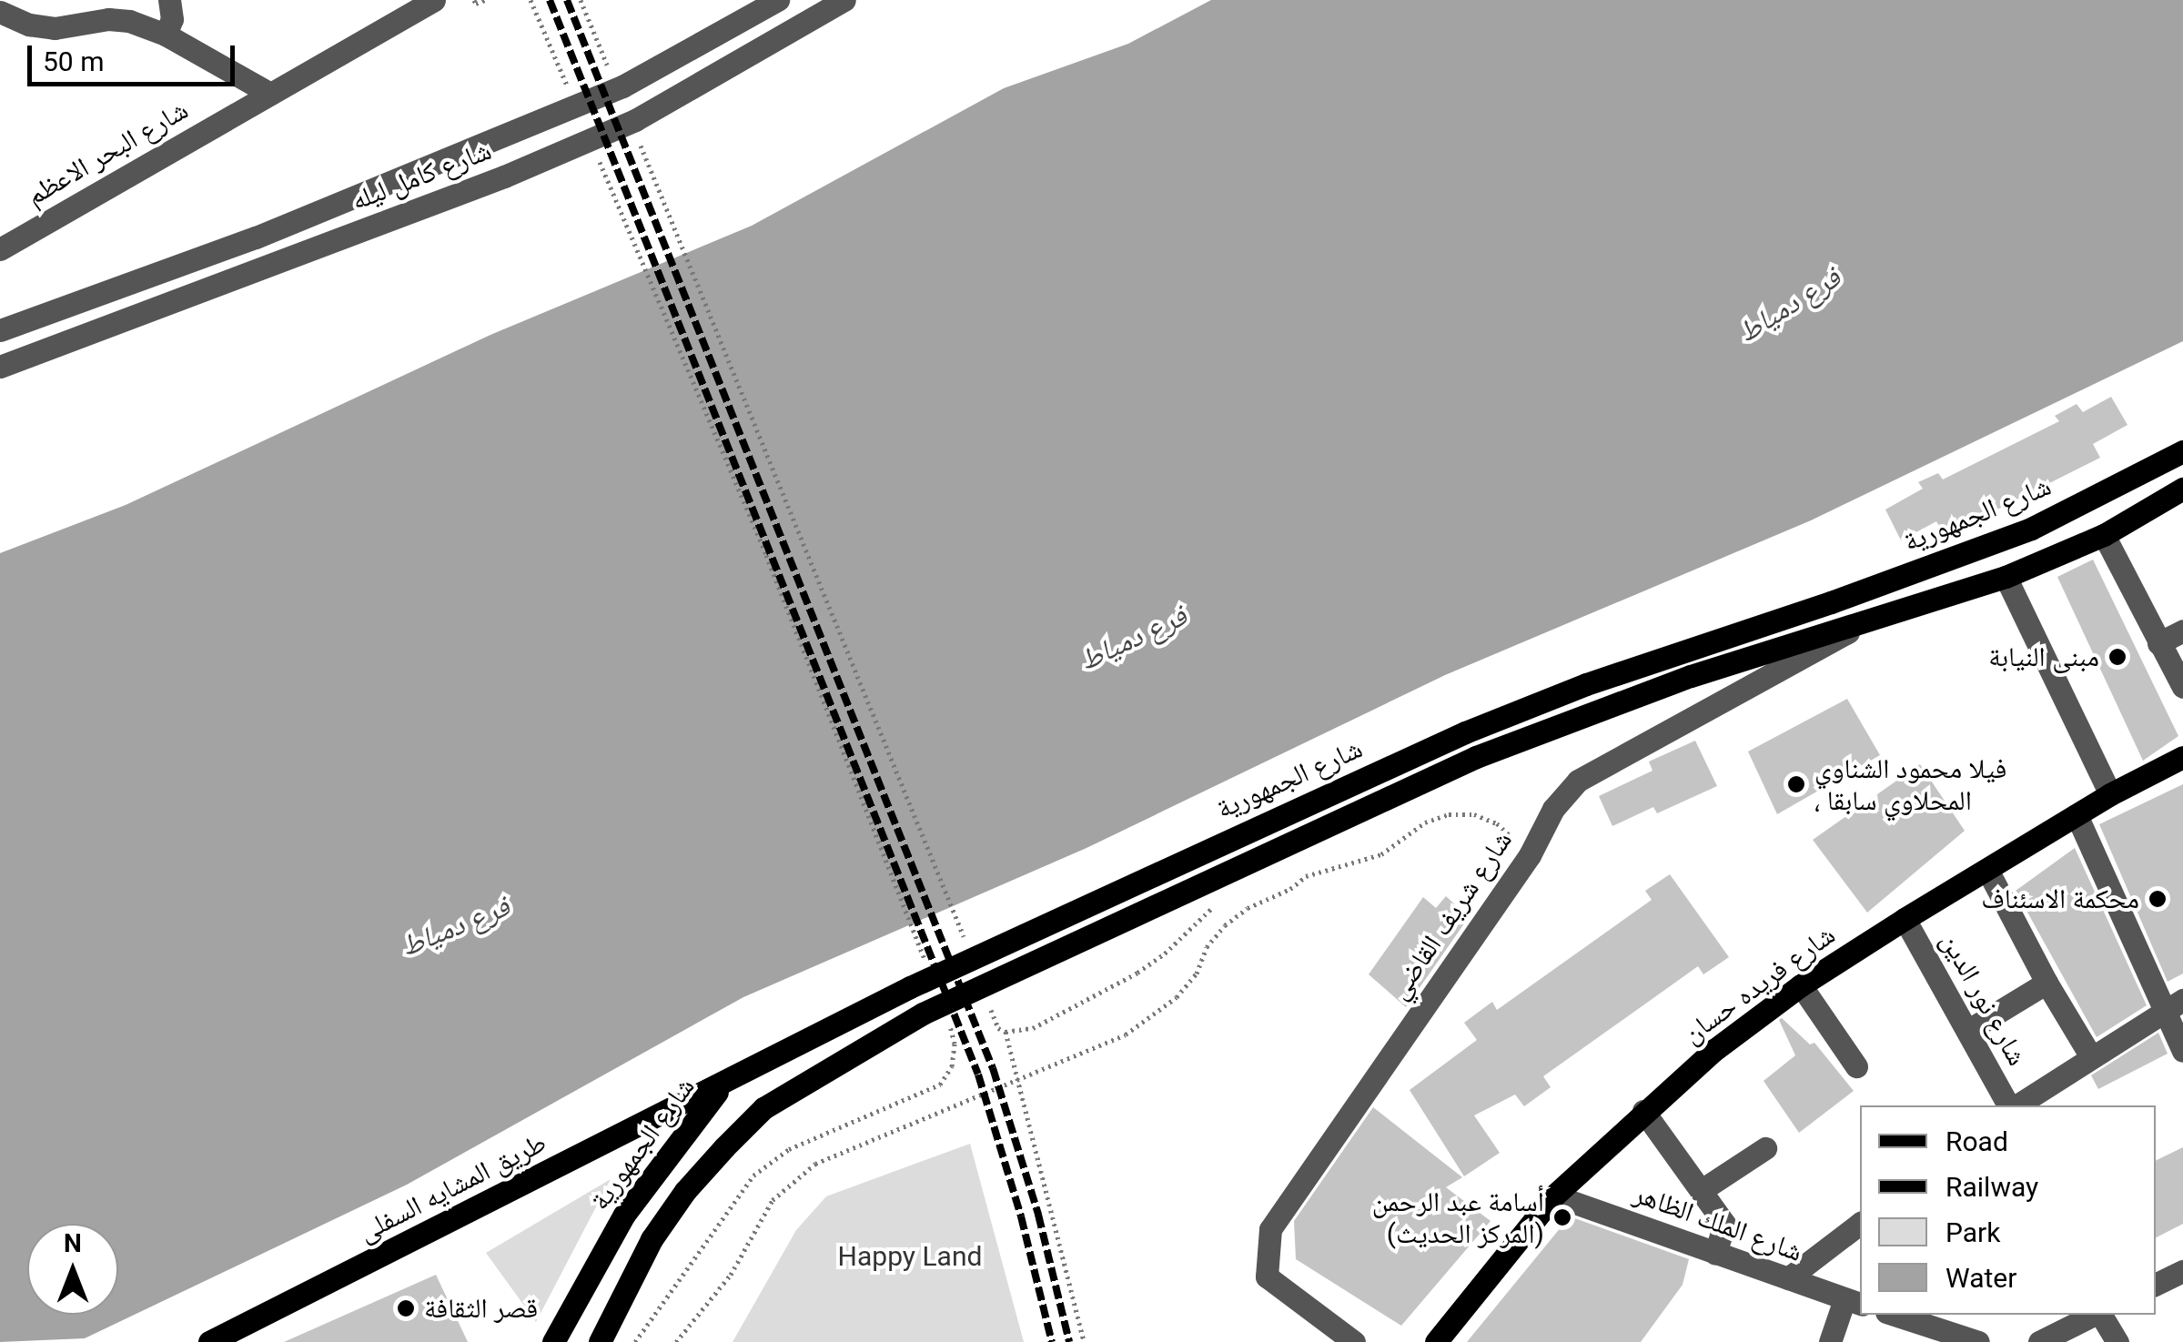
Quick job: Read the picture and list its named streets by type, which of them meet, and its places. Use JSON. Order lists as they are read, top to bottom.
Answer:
{
  "streets": {
    "main road": ["شارع الجمهورية", "شارع فريده حسان", "طريق المشايه السفلى"],
    "street": [
      "شارع البحر الاعظم",
      "شارع كامل ليله",
      "شارع شريف القاضي",
      "شارع نور الدين",
      "شارع الملك الظاهر"
    ]
  },
  "crossings": [
    ["شارع الجمهورية", "طريق المشايه السفلى"],
    ["شارع فريده حسان", "شارع نور الدين"],
    ["شارع فريده حسان", "شارع الملك الظاهر"]
  ],
  "water": ["فرع دمياط"],
  "parks": ["Happy Land"],
  "places": [
    "مبنى النيابة",
    "فيلا محمود الشناوي ، المحلاوي سابقا",
    "محكمة الاسئناف",
    "أسامة عبد الرحمن (المركز الحديث)",
    "قصر الثقافة"
  ],
  "legend": [
    "Road",
    "Railway",
    "Park",
    "Water"
  ],
  "scale_bar": "50 m",
  "north": "top"
}
